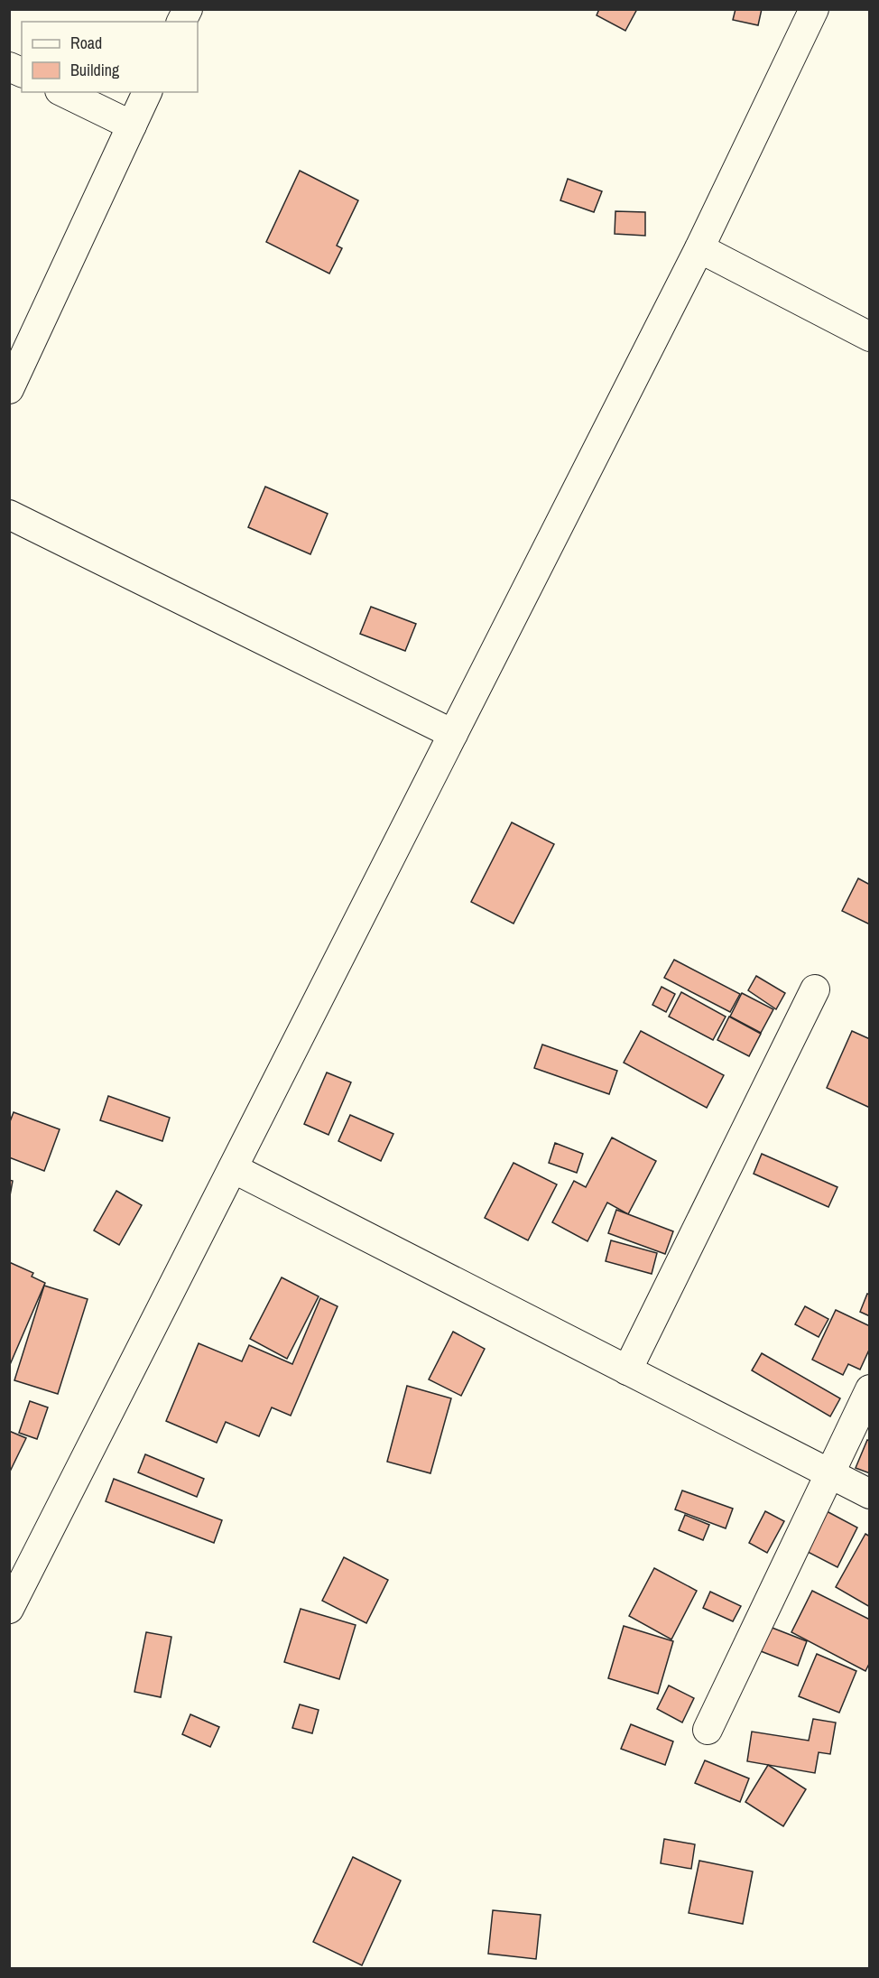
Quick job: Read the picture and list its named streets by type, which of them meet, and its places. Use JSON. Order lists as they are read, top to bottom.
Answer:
{
  "legend": ["Road", "Building"]
}
